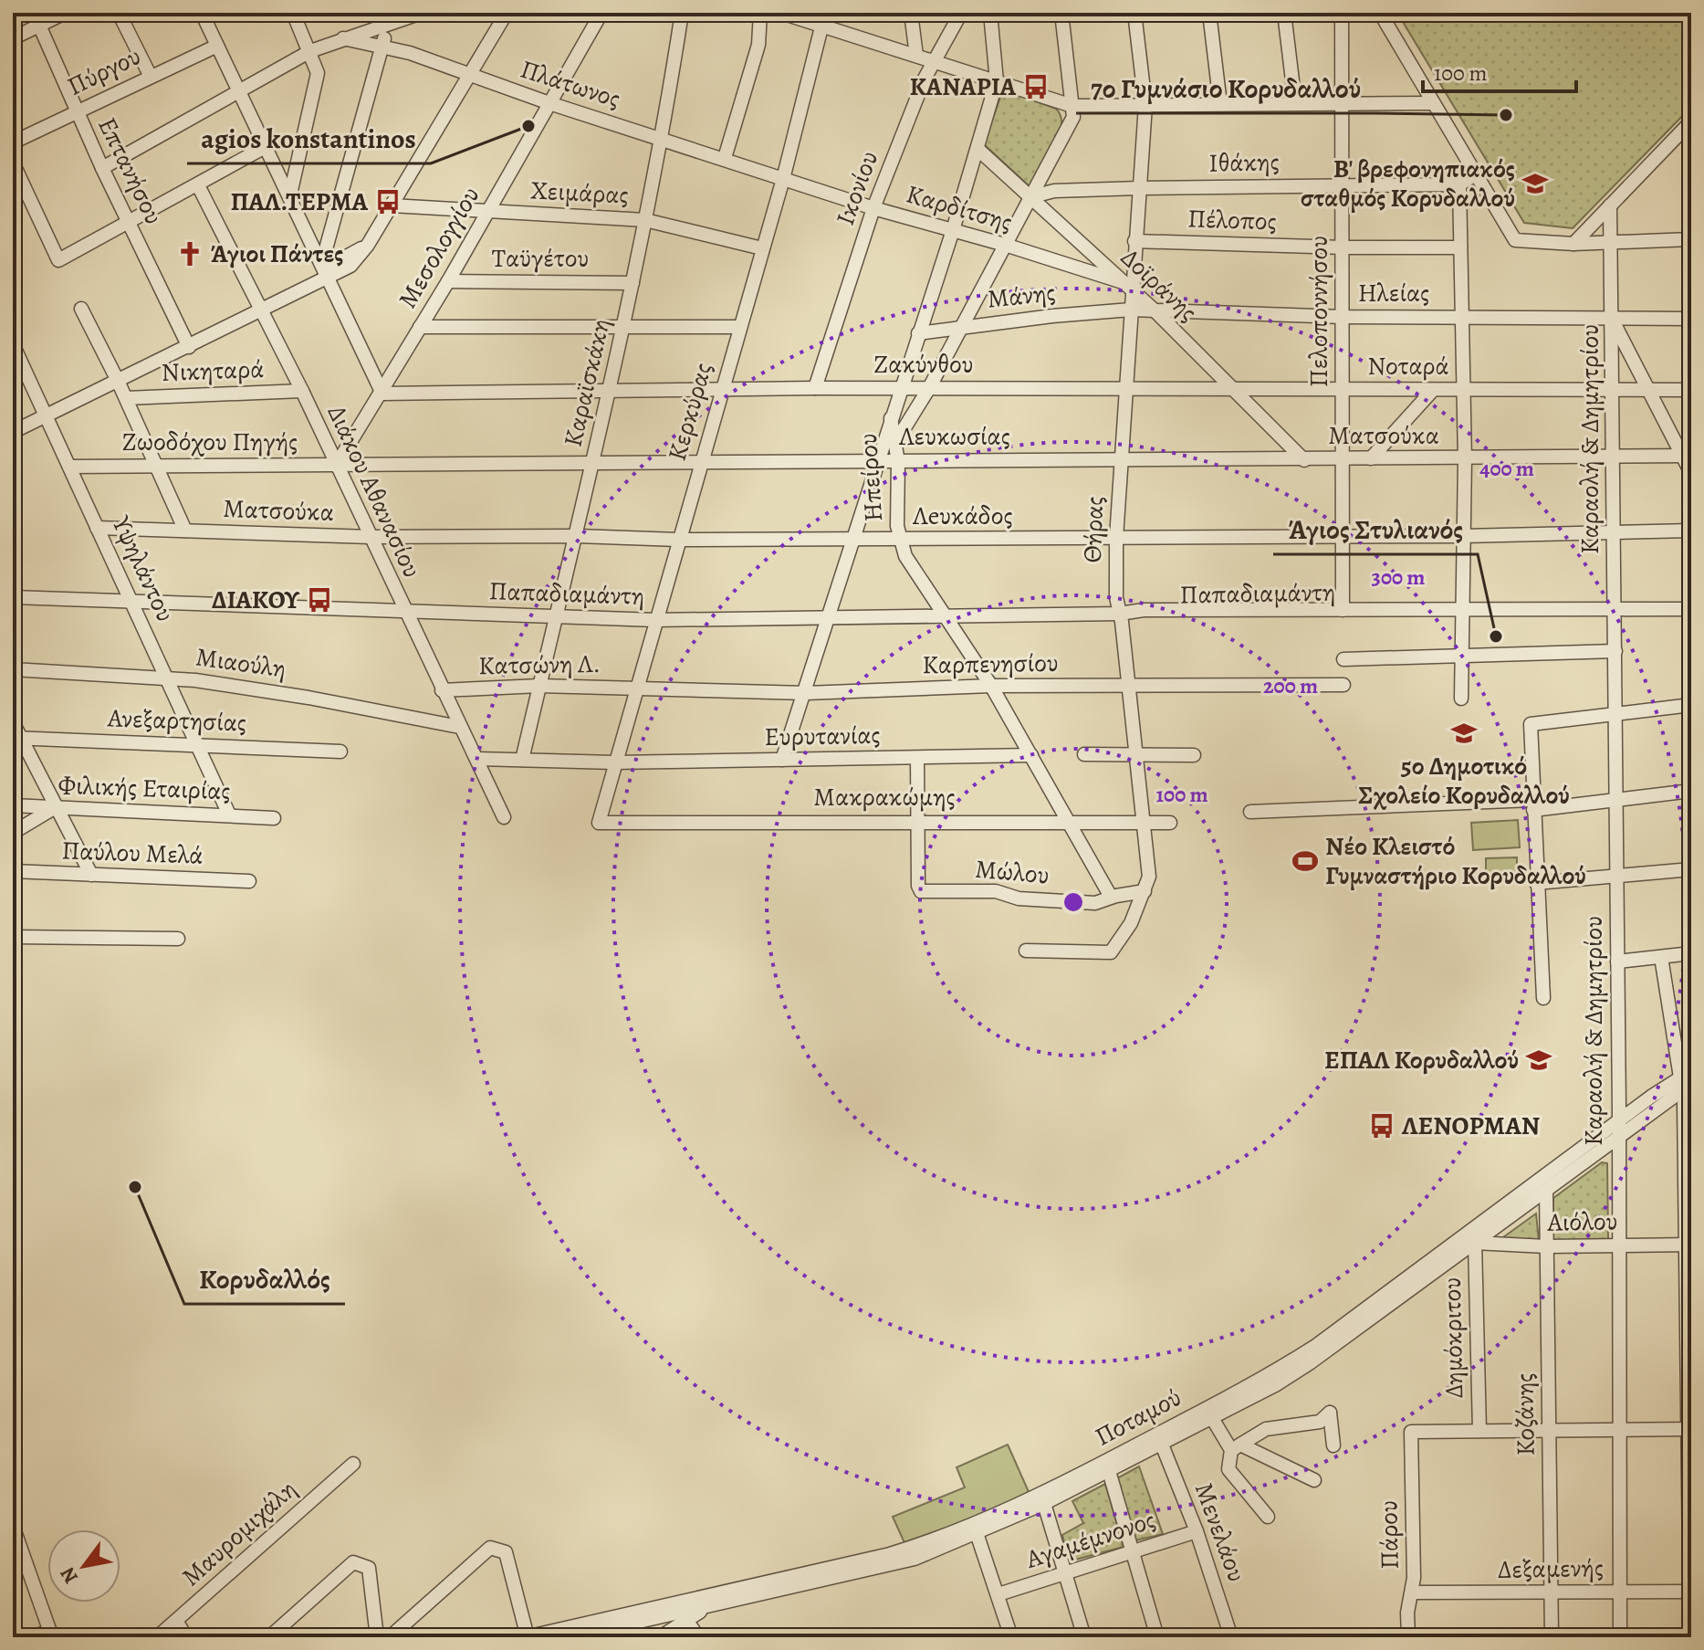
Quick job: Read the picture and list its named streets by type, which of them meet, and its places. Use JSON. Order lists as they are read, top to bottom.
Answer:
{
  "streets": {
    "street": [
      "Πύργου",
      "Πλάτωνος",
      "Ιθάκης",
      "Επτανήσου",
      "Ικονίου",
      "Χειμάρας",
      "Καρδίτσης",
      "Πέλοπος",
      "Μεσολογγίου",
      "Ταϋγέτου",
      "Δοϊράνης",
      "Ηλείας",
      "Μάνης",
      "Πελοποννήσου",
      "Ζακύνθου",
      "Νοταρά",
      "Νικηταρά",
      "Καραϊσκάκη",
      "Κερκύρας",
      "Ματσούκα",
      "Λευκωσίας",
      "Καραολή & Δημητρίου",
      "Ζωοδόχου Πηγής",
      "Ηπείρου",
      "Διάκου Αθανασίου",
      "Λeυκάδος",
      "Θήρας",
      "Υψηλάντου",
      "Παπαδιαμάντη",
      "Μιαούλη",
      "Καρπενησίου",
      "Κατσώνη Λ.",
      "Ανεξαρτησίας",
      "Ευρυτανίας",
      "Φιλικής Εταιρίας",
      "Μακρακώμης",
      "Παύλου Μελά",
      "Μώλου",
      "Αιόλου",
      "Δημόκριτου",
      "Κοζάνης",
      "Ποταμού",
      "Μενελάου",
      "Μαυρομιχάλη",
      "Πάρου",
      "Αγαμέμνονος",
      "Δεξαμενής"
    ]
  },
  "crossings": [
    ["Πύργου", "Επτανήσου"],
    ["Πλάτωνος", "Καρδίτσης"],
    ["Πλάτωνος", "Μεσολογγίου"],
    ["Πλάτωνος", "Καραϊσκάκη"],
    ["Πλάτωνος", "Κερκύρας"],
    ["Ιθάκης", "Δοϊράνης"],
    ["Ιθάκης", "Πελοποννήσου"],
    ["Ιθάκης", "Θήρας"],
    ["Ικονίου", "Καρδίτσης"],
    ["Ικονίου", "Ζακύνθου"],
    ["Χειμάρας", "Μεσολογγίου"],
    ["Χειμάρας", "Καραϊσκάκη"],
    ["Χειμάρας", "Κερκύρας"],
    ["Καρδίτσης", "Δοϊράνης"],
    ["Καρδίτσης", "Κερκύρας"],
    ["Καρδίτσης", "Ηπείρου"],
    ["Καρδίτσης", "Θήρας"],
    ["Πέλοπος", "Πελοποννήσου"],
    ["Πέλοπος", "Θήρας"],
    ["Μεσολογγίου", "Ταϋγέτου"],
    ["Μεσολογγίου", "Ζακύνθου"],
    ["Μεσολογγίου", "Ζωοδόχου Πηγής"],
    ["Μεσολογγίου", "Διάκου Αθανασίου"],
    ["Ταϋγέτου", "Καραϊσκάκη"],
    ["Δοϊράνης", "Ηλείας"],
    ["Δοϊράνης", "Νοταρά"],
    ["Δοϊράνης", "Ματσούκα"],
    ["Δοϊράνης", "Ηπείρου"],
    ["Δοϊράνης", "Θήρας"],
    ["Ηλείας", "Μάνης"],
    ["Ηλείας", "Πελοποννήσου"],
    ["Ηλείας", "Καραολή & Δημητρίου"],
    ["Ηλείας", "Θήρας"],
    ["Μάνης", "Ηπείρου"],
    ["Μάνης", "Θήρας"],
    ["Πελοποννήσου", "Νοταρά"],
    ["Πελοποννήσου", "Ματσούκα"],
    ["Πελοποννήσου", "Λeυκάδος"],
    ["Πελοποννήσου", "Παπαδιαμάντη"],
    ["Ζακύνθου", "Νοταρά"],
    ["Ζακύνθου", "Καραϊσκάκη"],
    ["Ζακύνθου", "Κερκύρας"],
    ["Ζακύνθου", "Ηπείρου"],
    ["Ζακύνθου", "Θήρας"],
    ["Νοταρά", "Καραολή & Δημητρίου"],
    ["Νοταρά", "Θήρας"],
    ["Νικηταρά", "Διάκου Αθανασίου"],
    ["Καραϊσκάκη", "Ματσούκα"],
    ["Καραϊσκάκη", "Ζωοδόχου Πηγής"],
    ["Καραϊσκάκη", "Παπαδιαμάντη"],
    ["Καραϊσκάκη", "Κατσώνη Λ."],
    ["Κερκύρας", "Ματσούκα"],
    ["Κερκύρας", "Λευκωσίας"],
    ["Κερκύρας", "Ζωοδόχου Πηγής"],
    ["Κερκύρας", "Λeυκάδος"],
    ["Κερκύρας", "Παπαδιαμάντη"],
    ["Κερκύρας", "Καρπενησίου"],
    ["Κερκύρας", "Κατσώνη Λ."],
    ["Κερκύρας", "Ευρυτανίας"],
    ["Κερκύρας", "Μακρακώμης"],
    ["Ματσούκα", "Λευκωσίας"],
    ["Ματσούκα", "Καραολή & Δημητρίου"],
    ["Ματσούκα", "Διάκου Αθανασίου"],
    ["Ματσούκα", "Λeυκάδος"],
    ["Ματσούκα", "Θήρας"],
    ["Ματσούκα", "Υψηλάντου"],
    ["Λευκωσίας", "Ζωοδόχου Πηγής"],
    ["Λευκωσίας", "Ηπείρου"],
    ["Λευκωσίας", "Θήρας"],
    ["Καραολή & Δημητρίου", "Λeυκάδος"],
    ["Καραολή & Δημητρίου", "Παπαδιαμάντη"],
    ["Καραολή & Δημητρίου", "Αιόλου"],
    ["Καραολή & Δημητρίου", "Ποταμού"],
    ["Καραολή & Δημητρίου", "Δεξαμενής"],
    ["Ζωοδόχου Πηγής", "Διάκου Αθανασίου"],
    ["Ζωοδόχου Πηγής", "Υψηλάντου"],
    ["Ηπείρου", "Λeυκάδος"],
    ["Ηπείρου", "Παπαδιαμάντη"],
    ["Ηπείρου", "Καρπενησίου"],
    ["Ηπείρου", "Ευρυτανίας"],
    ["Ηπείρου", "Μακρακώμης"],
    ["Ηπείρου", "Μώλου"],
    ["Διάκου Αθανασίου", "Παπαδιαμάντη"],
    ["Διάκου Αθανασίου", "Μιαούλη"],
    ["Διάκου Αθανασίου", "Κατσώνη Λ."],
    ["Λeυκάδος", "Θήρας"],
    ["Θήρας", "Παπαδιαμάντη"],
    ["Θήρας", "Καρπενησίου"],
    ["Θήρας", "Μακρακώμης"],
    ["Θήρας", "Μώλου"],
    ["Υψηλάντου", "Παπαδιαμάντη"],
    ["Υψηλάντου", "Μιαούλη"],
    ["Υψηλάντου", "Ανεξαρτησίας"],
    ["Υψηλάντου", "Φιλικής Εταιρίας"],
    ["Καρπενησίου", "Κατσώνη Λ."],
    ["Μακρακώμης", "Μώλου"],
    ["Αιόλου", "Δημόκριτου"],
    ["Αιόλου", "Κοζάνης"],
    ["Αιόλου", "Ποταμού"],
    ["Δημόκριτου", "Ποταμού"],
    ["Δημόκριτου", "Πάρου"],
    ["Κοζάνης", "Ποταμού"],
    ["Κοζάνης", "Δεξαμενής"],
    ["Ποταμού", "Μενελάου"],
    ["Μενελάου", "Αγαμέμνονος"],
    ["Πάρου", "Δεξαμενής"]
  ],
  "places": {
    "bus stop": [
      "ΚΑΝΑΡΙΑ",
      "ΠΑΛ.ΤΕΡΜΑ",
      "ΔΙΑΚΟΥ",
      "ΛΕΝΟΡΜΑΝ"
    ],
    "other": [
      "7ο Γυμνάσιο Κορυδαλλού",
      "agios konstantinos",
      "Άγιος Στυλιανός",
      "Κορυδαλλός"
    ],
    "school or university": ["Β' βρεφονηπιακός σταθμός Κορυδαλλού", "5ο Δημοτικό Σχολείο Κορυδαλλού", "ΕΠΑΛ Κορυδαλλού"],
    "church": ["Άγιοι Πάντες"],
    "sports": ["Νέο Κλειστό Γυμναστήριο Κορυδαλλού"]
  },
  "scale_bar": "100 m",
  "north": "bottom left",
  "rings": [
    "400 m",
    "300 m",
    "200 m",
    "100 m"
  ]
}
